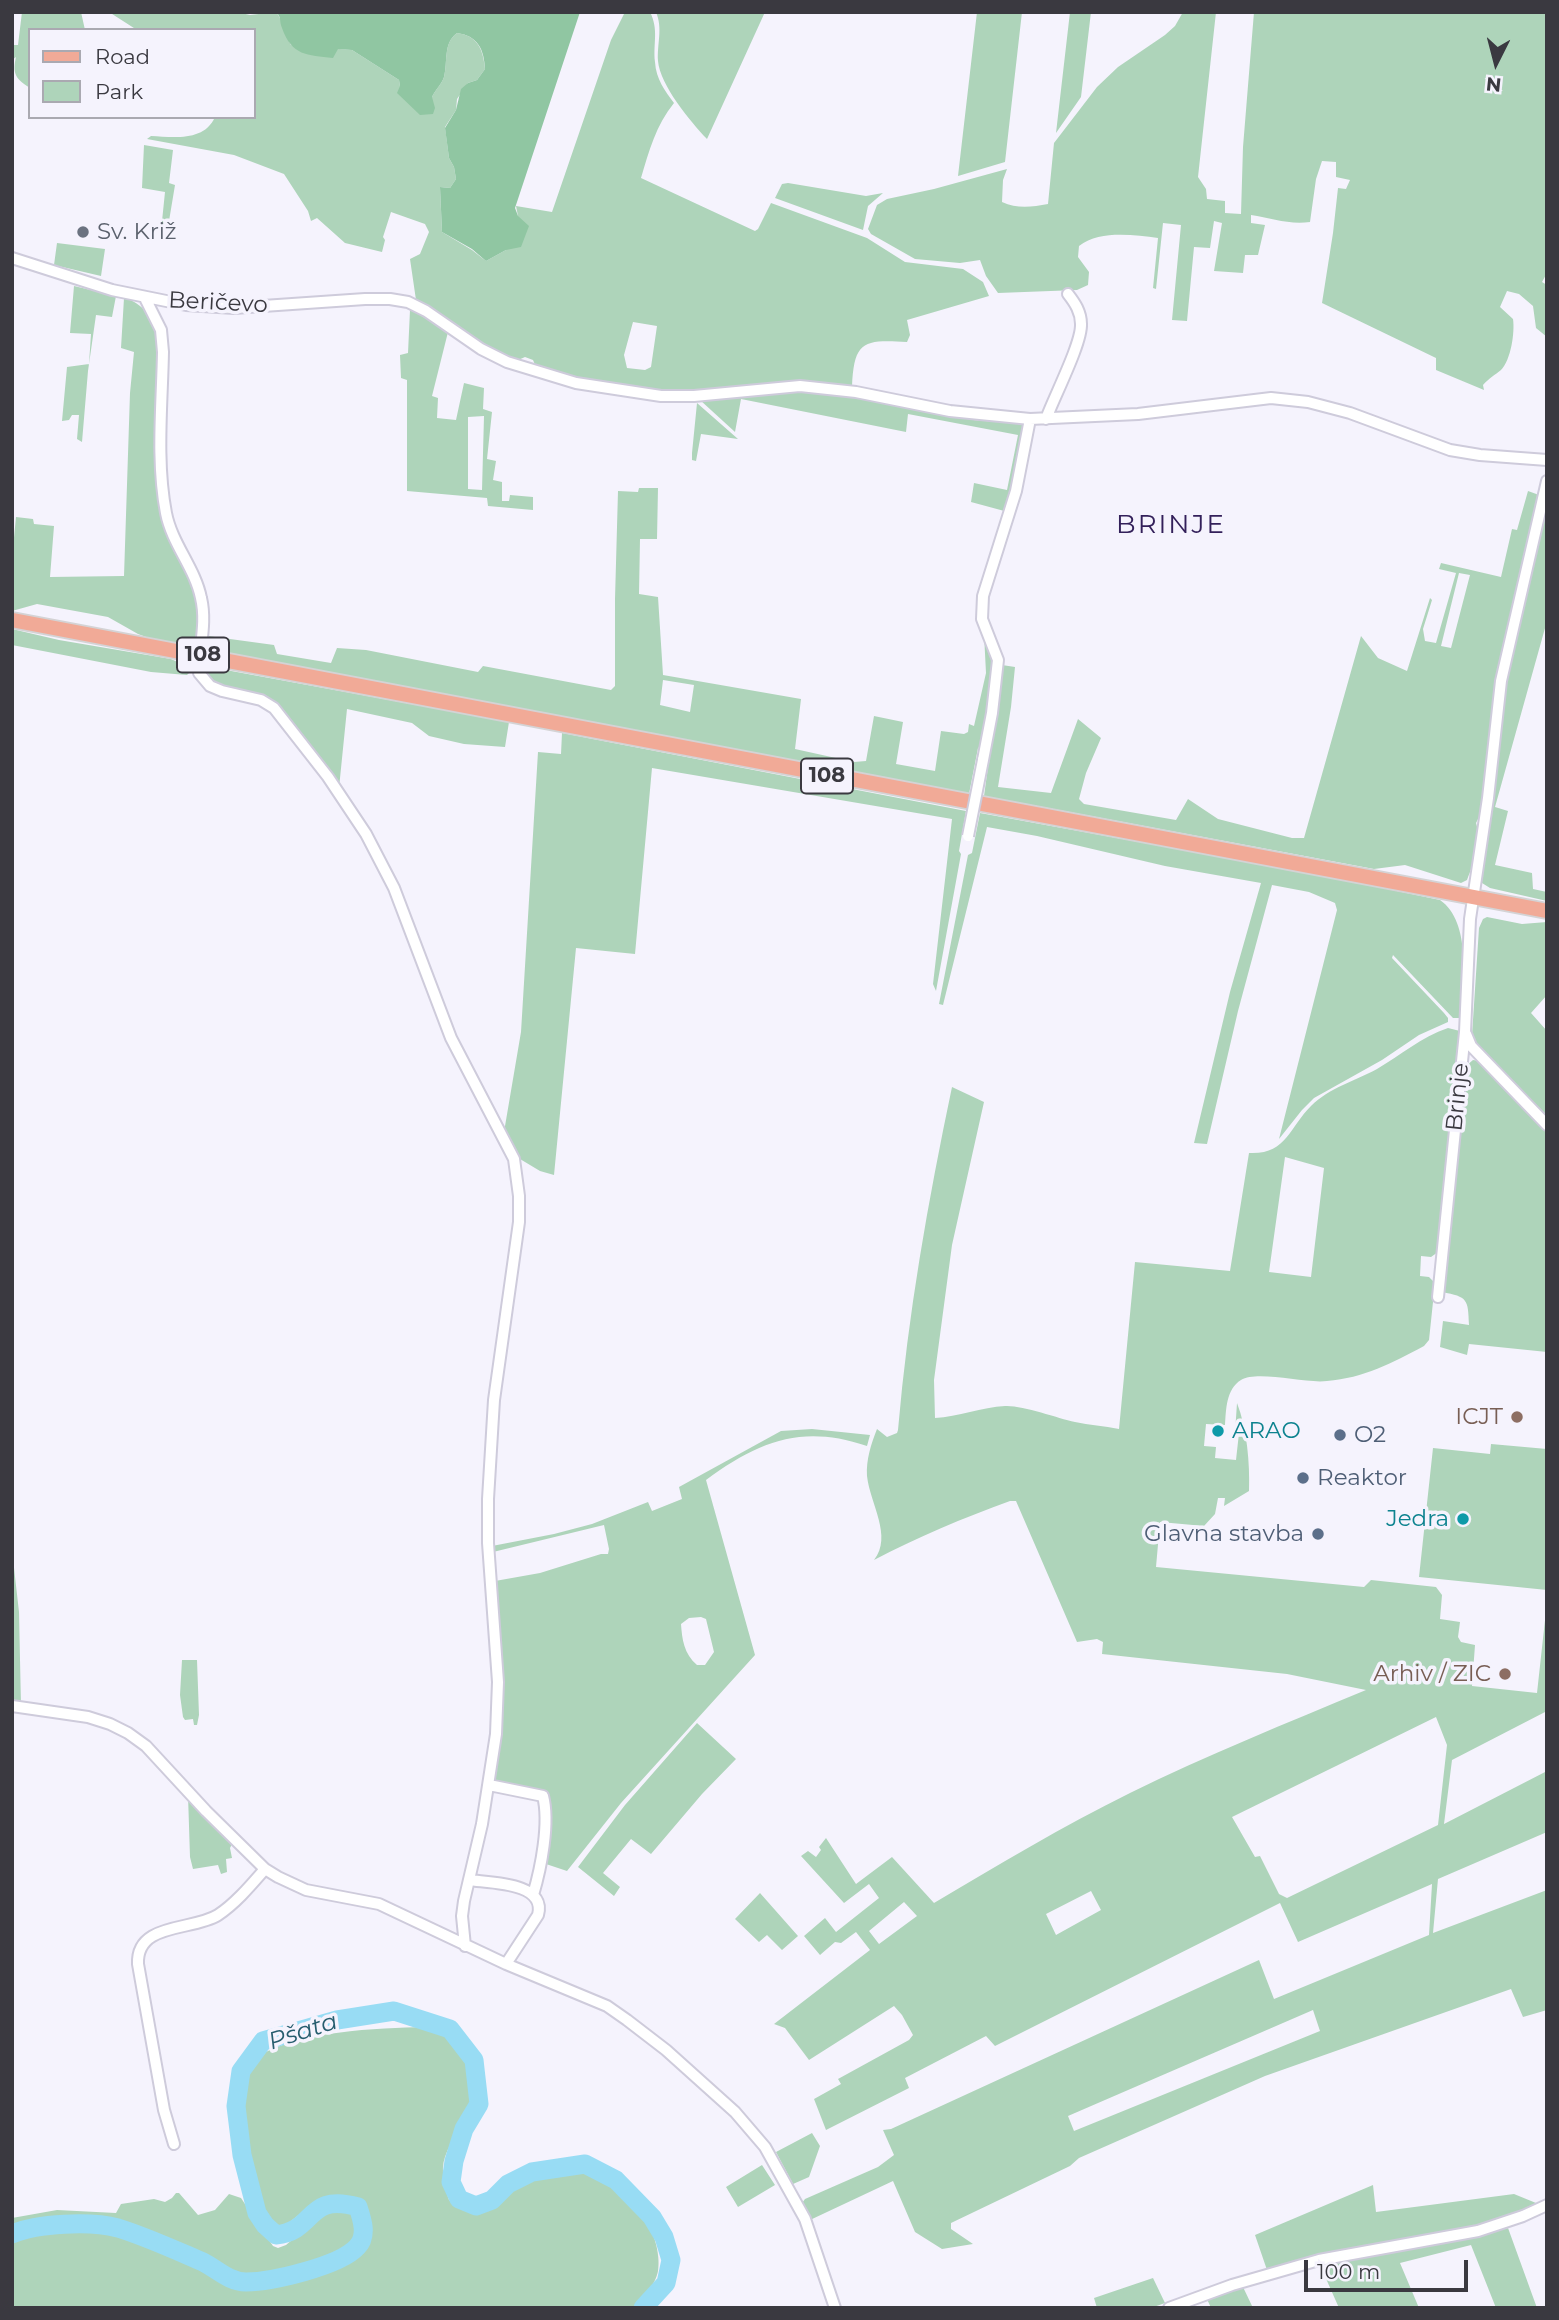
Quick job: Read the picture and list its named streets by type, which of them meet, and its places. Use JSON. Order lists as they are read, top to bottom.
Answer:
{
  "streets": {
    "main road": ["108"],
    "street": ["Beričevo", "Brinje"]
  },
  "crossings": [
    ["108", "Brinje"]
  ],
  "districts": ["BRINJE"],
  "water": ["Pšata"],
  "places": [
    "Sv. Križ",
    "ICJT",
    "ARAO",
    "O2",
    "Reaktor",
    "Jedra",
    "Glavna stavba",
    "Arhiv / ZIC"
  ],
  "legend": ["Road", "Park"],
  "scale_bar": "100 m",
  "north": "bottom"
}
